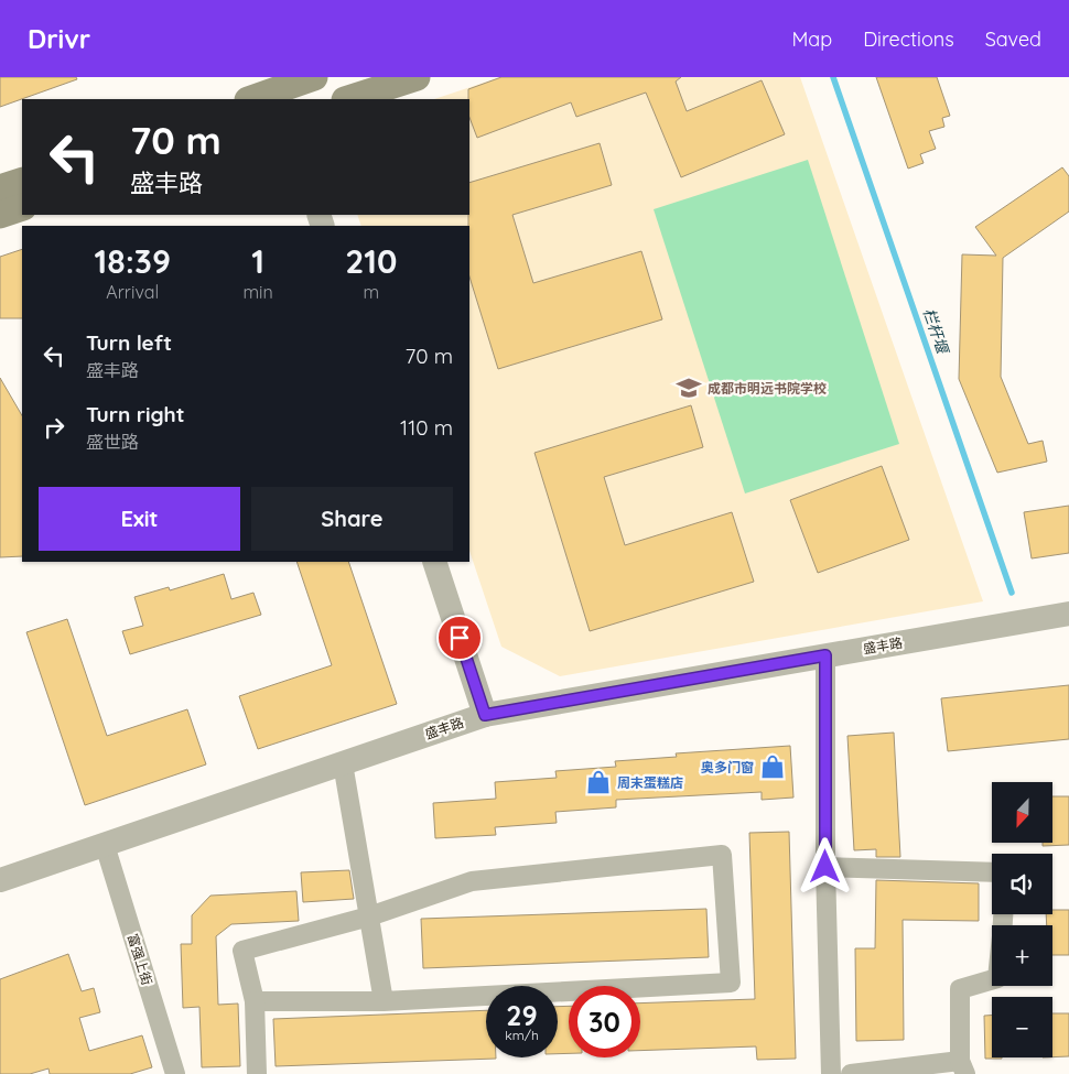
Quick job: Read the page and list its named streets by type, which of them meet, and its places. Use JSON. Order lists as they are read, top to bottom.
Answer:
{
  "streets": {
    "street": ["盛丰路", "富强上街"]
  },
  "crossings": [
    ["盛丰路", "富强上街"]
  ],
  "water": ["栏杆堰"],
  "places": {
    "school or university": ["成都市明远书院学校"],
    "shop": ["奥多门窗", "周末蛋糕店"]
  },
  "north": "bottom",
  "page": {
    "header": "Drivr",
    "nav": ["Map", "Directions", "Saved"],
    "turn": ["70 m", "盛丰路"],
    "eta": [
      "18:39",
      "Arrival",
      "1",
      "min",
      "210",
      "m"
    ],
    "list": [
      {
        "name": "Turn left",
        "note": "盛丰路",
        "value": "70 m"
      },
      {
        "name": "Turn right",
        "note": "盛世路",
        "value": "110 m"
      }
    ],
    "buttons": ["Exit", "Share"],
    "map_buttons": ["+", "−"],
    "speed": "29 km/h",
    "limit": "30"
  }
}
